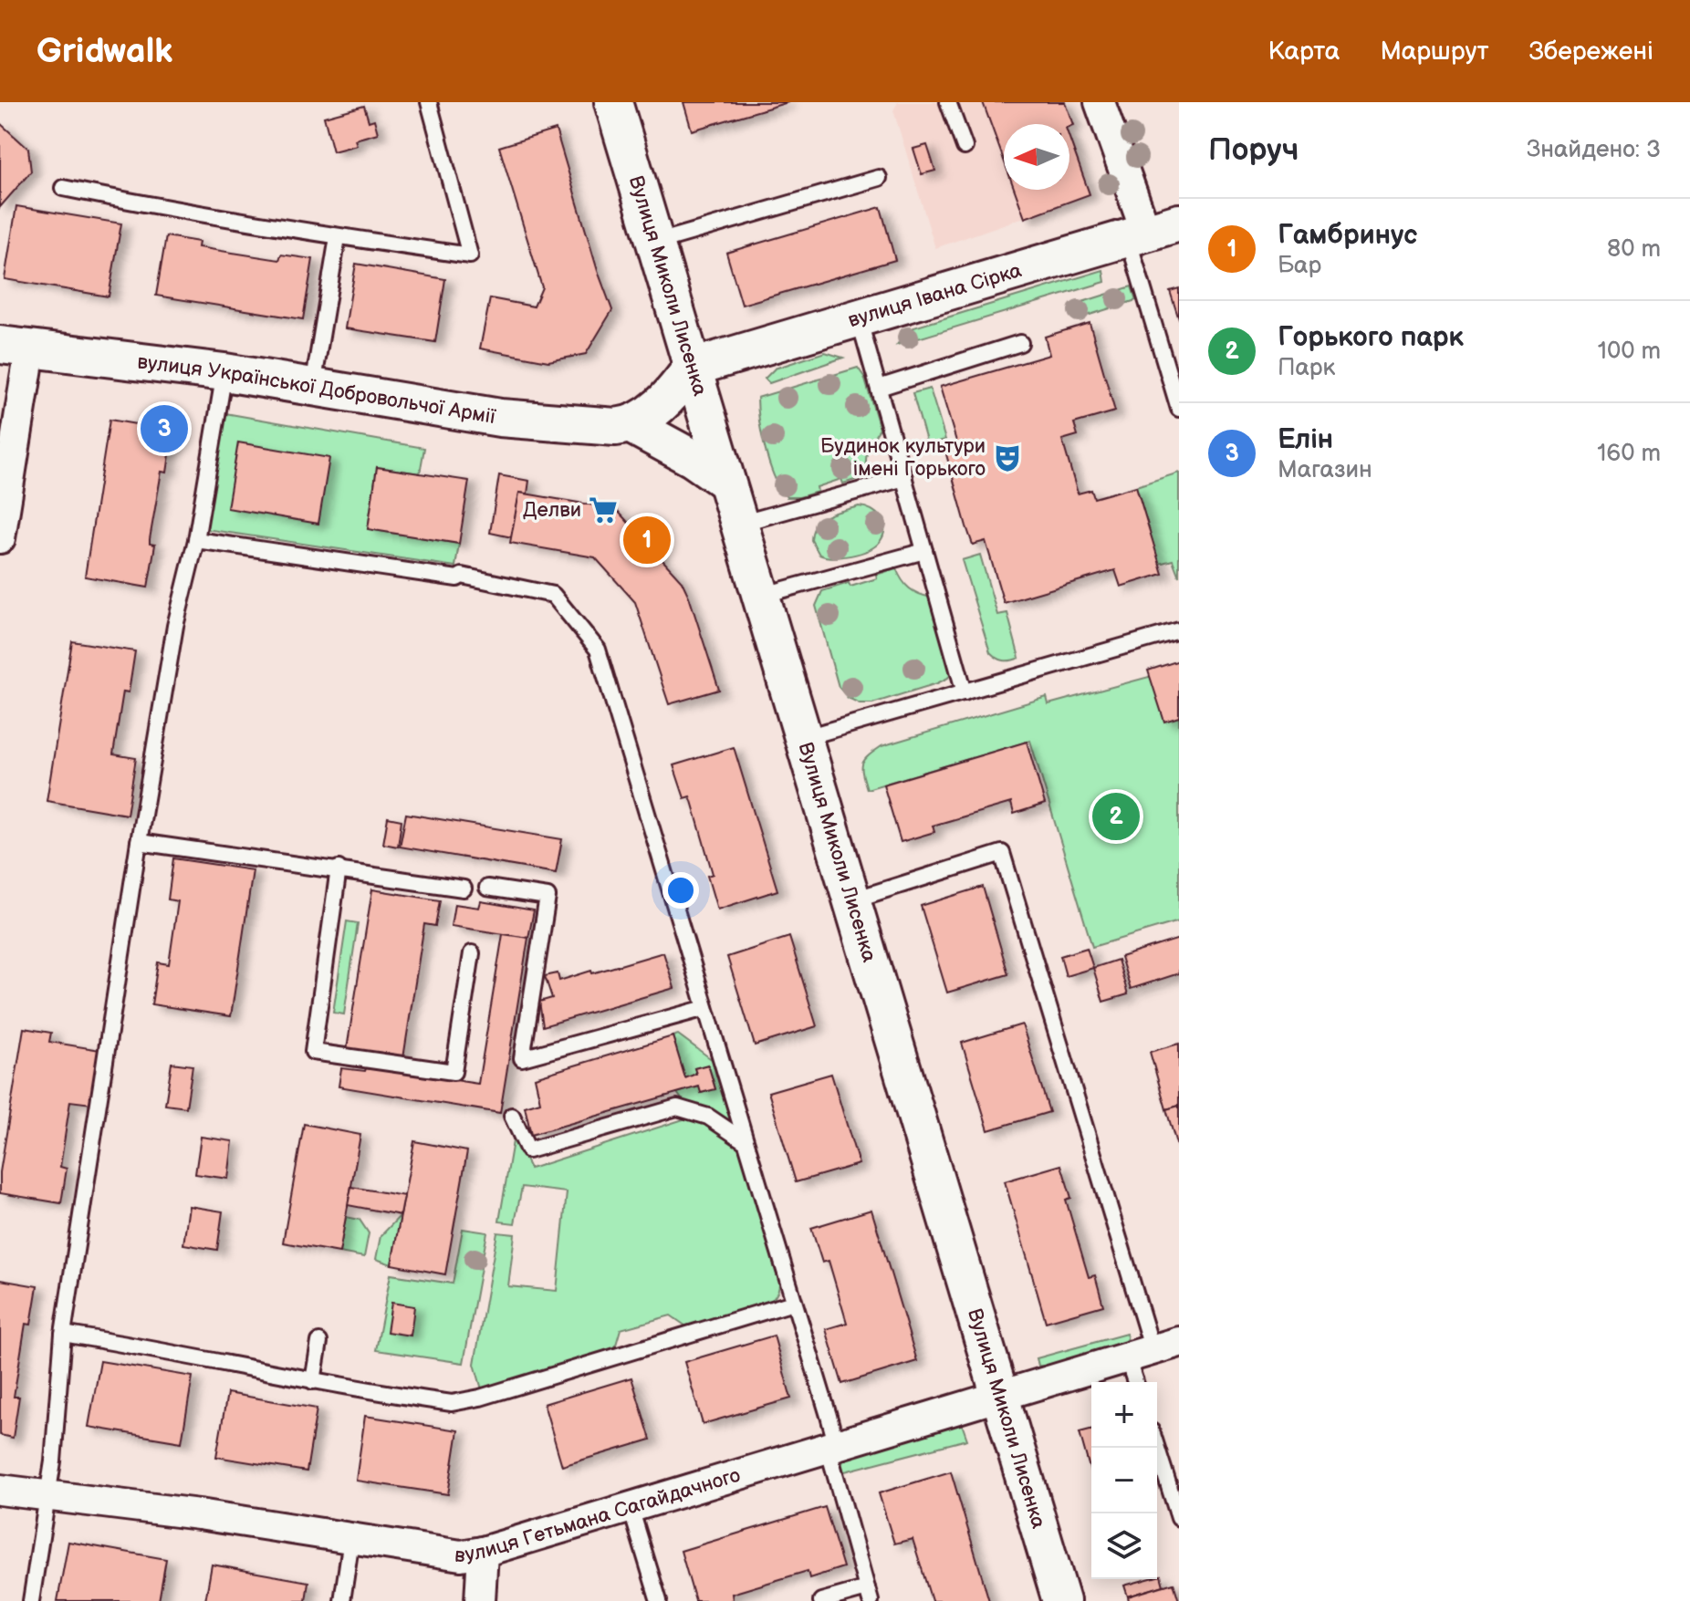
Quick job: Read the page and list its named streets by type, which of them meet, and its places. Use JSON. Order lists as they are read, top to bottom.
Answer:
{
  "streets": {
    "street": [
      "Вулиця Миколи Лисенка",
      "вулиця Івана Сірка",
      "вулиця Української Добровольчої Армії",
      "вулиця Гетьмана Сагайдачного"
    ]
  },
  "crossings": [
    ["Вулиця Миколи Лисенка", "вулиця Івана Сірка"],
    ["Вулиця Миколи Лисенка", "вулиця Української Добровольчої Армії"],
    ["Вулиця Миколи Лисенка", "вулиця Гетьмана Сагайдачного"]
  ],
  "places": {
    "theatre": ["Будинок культури імені Горького"],
    "supermarket": ["Делви"]
  },
  "north": "left",
  "page": {
    "header": "Gridwalk",
    "nav": ["Карта", "Маршрут", "Збережені"],
    "heading": ["Поруч", "Знайдено: 3"],
    "list": [
      {
        "mark": "1",
        "name": "Гамбринус",
        "note": "Бар",
        "value": "80 m"
      },
      {
        "mark": "2",
        "name": "Горького парк",
        "note": "Парк",
        "value": "100 m"
      },
      {
        "mark": "3",
        "name": "Елін",
        "note": "Магазин",
        "value": "160 m"
      }
    ],
    "pins": ["3", "1", "2"],
    "map_buttons": ["+", "−"]
  }
}
